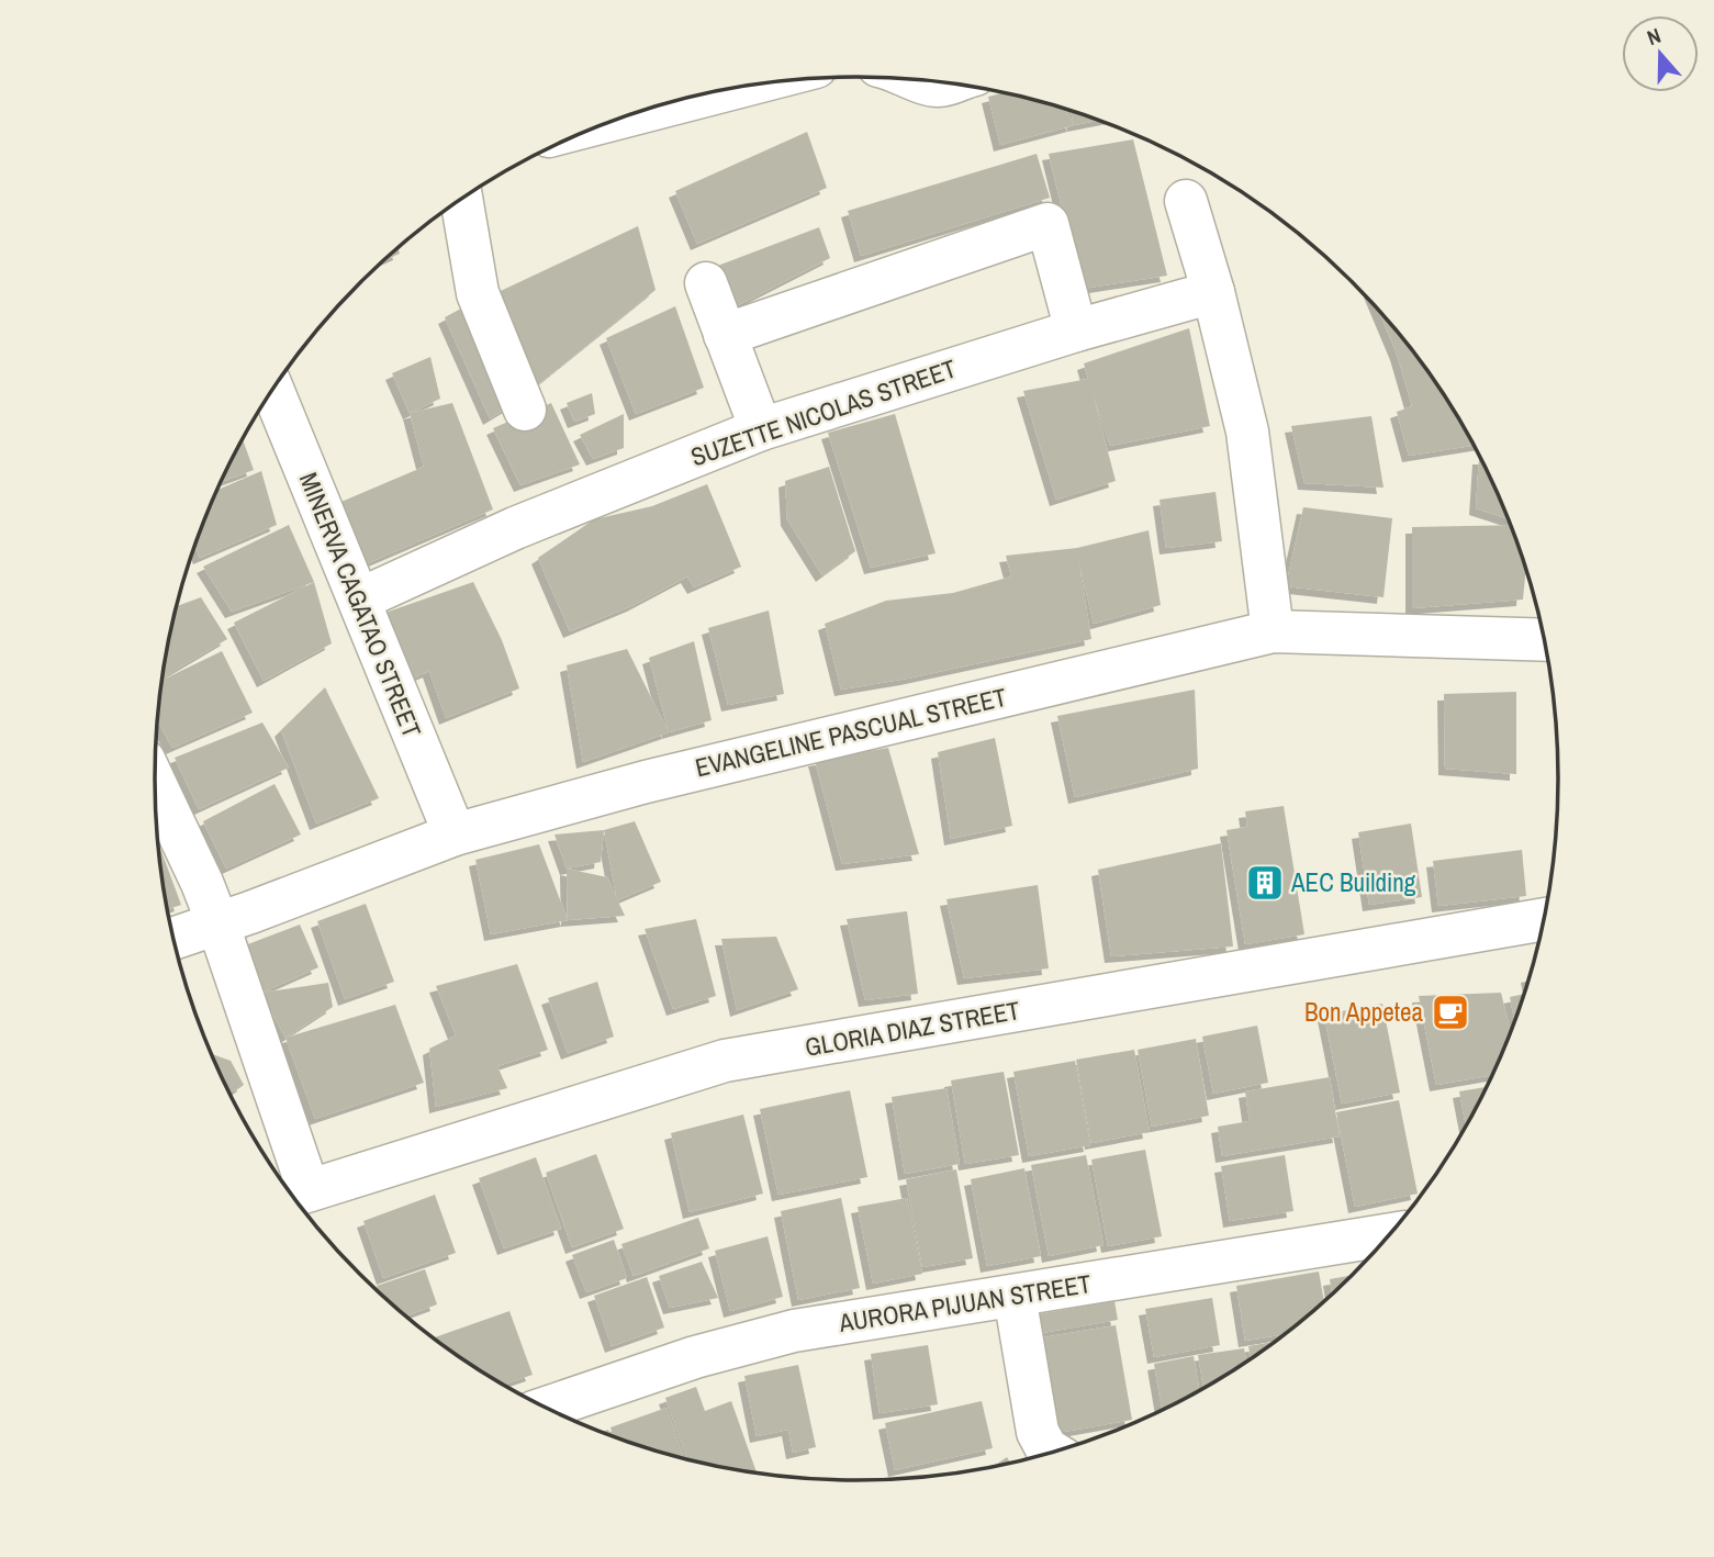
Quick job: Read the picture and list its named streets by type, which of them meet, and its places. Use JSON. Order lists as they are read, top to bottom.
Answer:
{
  "streets": {
    "street": [
      "SUZETTE NICOLAS STREET",
      "MINERVA CAGATAO STREET",
      "EVANGELINE PASCUAL STREET",
      "GLORIA DIAZ STREET",
      "AURORA PIJUAN STREET"
    ]
  },
  "crossings": [
    ["SUZETTE NICOLAS STREET", "MINERVA CAGATAO STREET"],
    ["MINERVA CAGATAO STREET", "EVANGELINE PASCUAL STREET"]
  ],
  "places": {
    "building": ["AEC Building"],
    "cafe": ["Bon Appetea"]
  },
  "north": "top"
}
